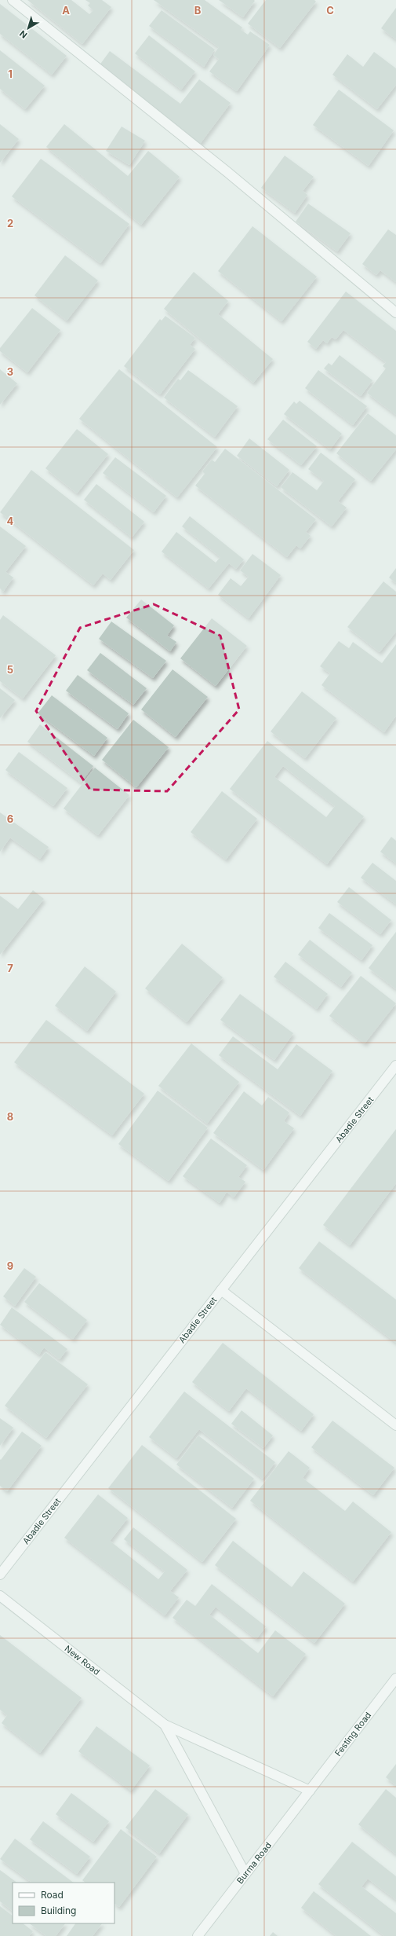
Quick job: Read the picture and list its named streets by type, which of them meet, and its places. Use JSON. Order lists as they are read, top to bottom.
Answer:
{
  "streets": {
    "street": [
      "Abadie Street",
      "New Road",
      "Festing Road",
      "Burma Road"
    ]
  },
  "crossings": [
    ["New Road", "Festing Road"],
    ["New Road", "Burma Road"],
    ["Festing Road", "Burma Road"]
  ],
  "legend": ["Road", "Building"],
  "north": "bottom left",
  "grid": {
    "columns": ["A", "B", "C"],
    "rows": [
      "1",
      "2",
      "3",
      "4",
      "5",
      "6",
      "7",
      "8",
      "9"
    ]
  }
}
